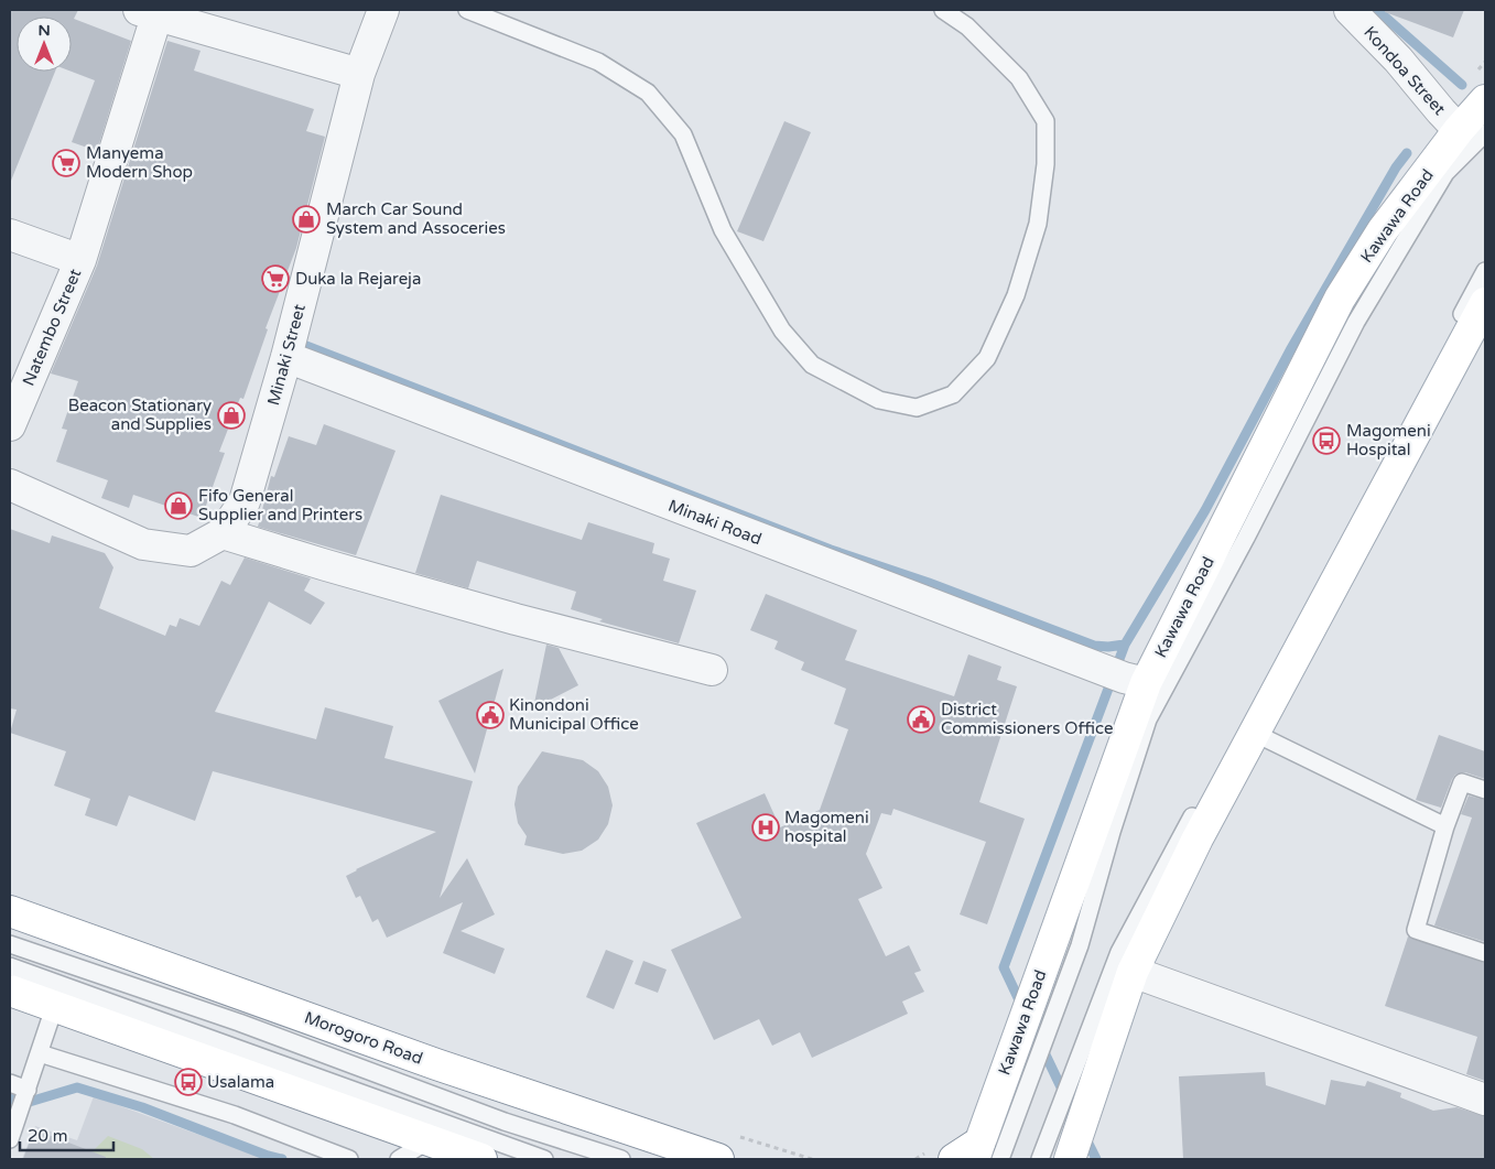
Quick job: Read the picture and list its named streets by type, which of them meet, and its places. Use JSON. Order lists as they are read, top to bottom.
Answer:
{
  "streets": {
    "main road": ["Kawawa Road", "Morogoro Road"],
    "street": [
      "Kondoa Street",
      "Natembo Street",
      "Minaki Street",
      "Minaki Road"
    ]
  },
  "crossings": [
    ["Kondoa Street", "Kawawa Road"],
    ["Kawawa Road", "Minaki Road"],
    ["Minaki Street", "Minaki Road"]
  ],
  "places": {
    "supermarket": ["Manyema Modern Shop", "Duka la Rejareja"],
    "shop": ["March Car Sound System and Assoceries", "Beacon Stationary and Supplies", "Fifo General Supplier and Printers"],
    "bus stop": ["Magomeni Hospital", "Usalama"],
    "public building": ["Kinondoni Municipal Office", "District Commissioners Office"],
    "hospital": ["Magomeni hospital"]
  },
  "scale_bar": "20 m",
  "north": "top"
}
